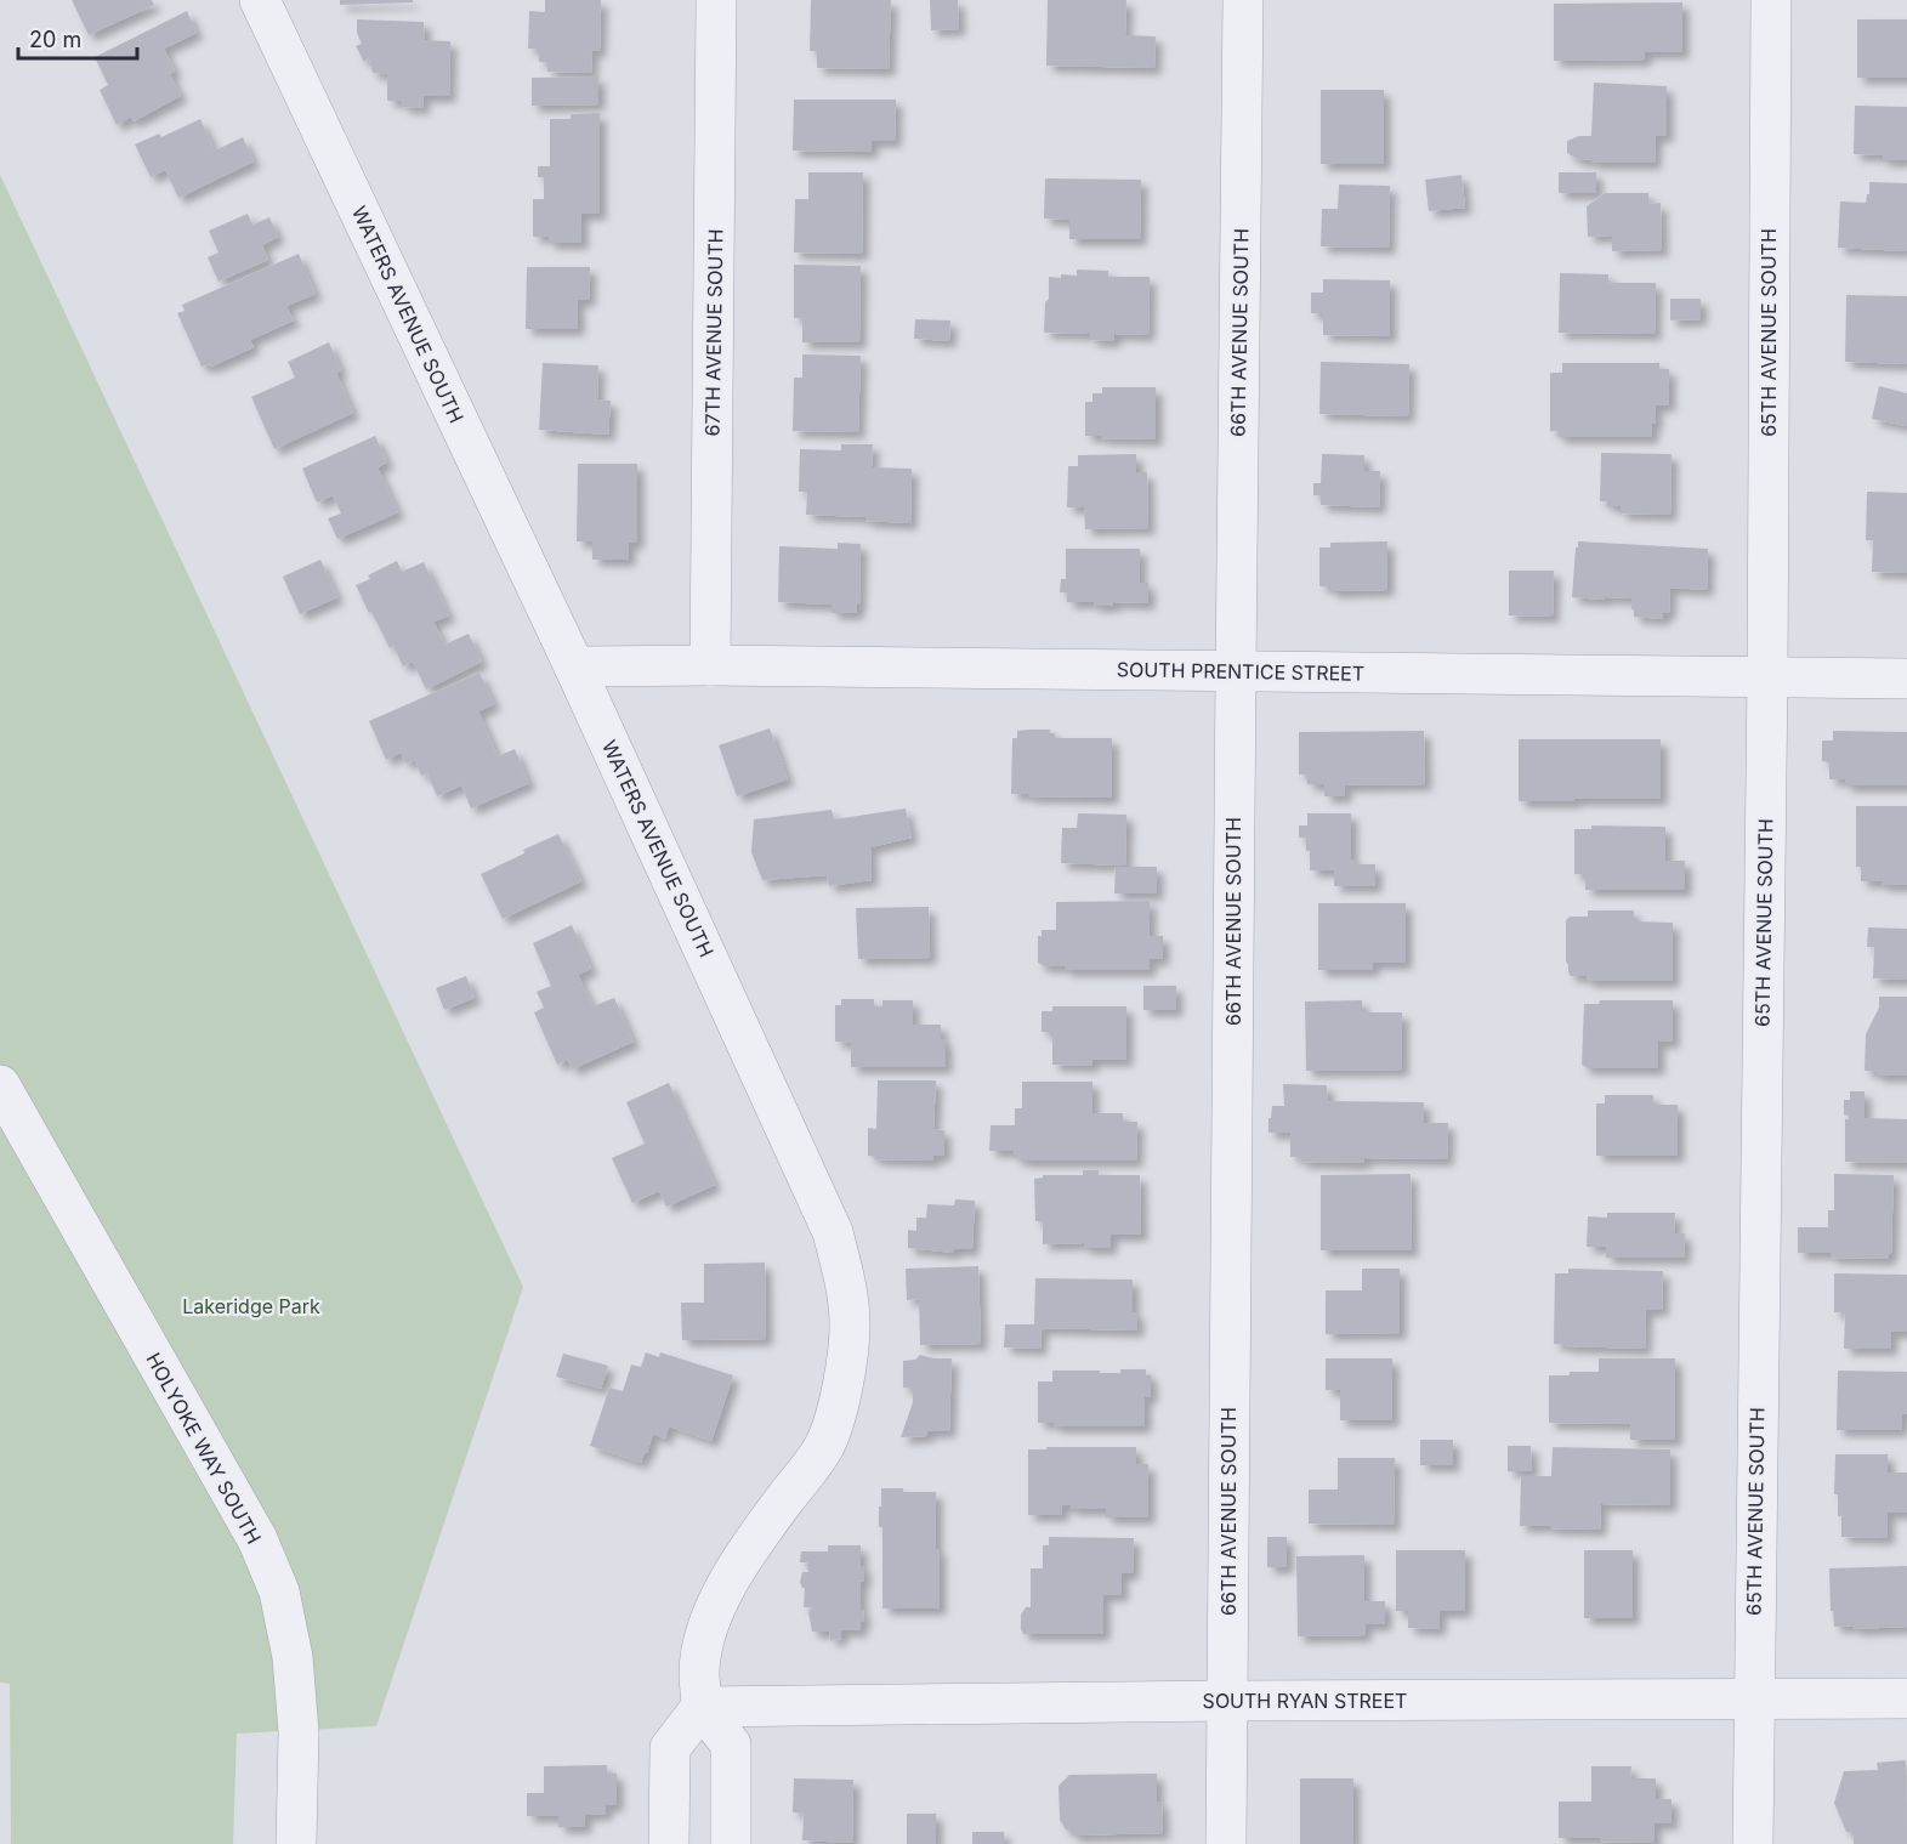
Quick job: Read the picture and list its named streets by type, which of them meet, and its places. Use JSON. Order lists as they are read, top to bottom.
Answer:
{
  "streets": {
    "street": [
      "WATERS AVENUE SOUTH",
      "67TH AVENUE SOUTH",
      "66TH AVENUE SOUTH",
      "65TH AVENUE SOUTH",
      "SOUTH PRENTICE STREET",
      "HOLYOKE WAY SOUTH",
      "SOUTH RYAN STREET"
    ]
  },
  "crossings": [
    ["WATERS AVENUE SOUTH", "SOUTH PRENTICE STREET"],
    ["WATERS AVENUE SOUTH", "SOUTH RYAN STREET"],
    ["67TH AVENUE SOUTH", "SOUTH PRENTICE STREET"],
    ["66TH AVENUE SOUTH", "SOUTH PRENTICE STREET"],
    ["66TH AVENUE SOUTH", "SOUTH RYAN STREET"],
    ["65TH AVENUE SOUTH", "SOUTH PRENTICE STREET"],
    ["65TH AVENUE SOUTH", "SOUTH RYAN STREET"]
  ],
  "parks": ["Lakeridge Park"],
  "scale_bar": "20 m"
}
